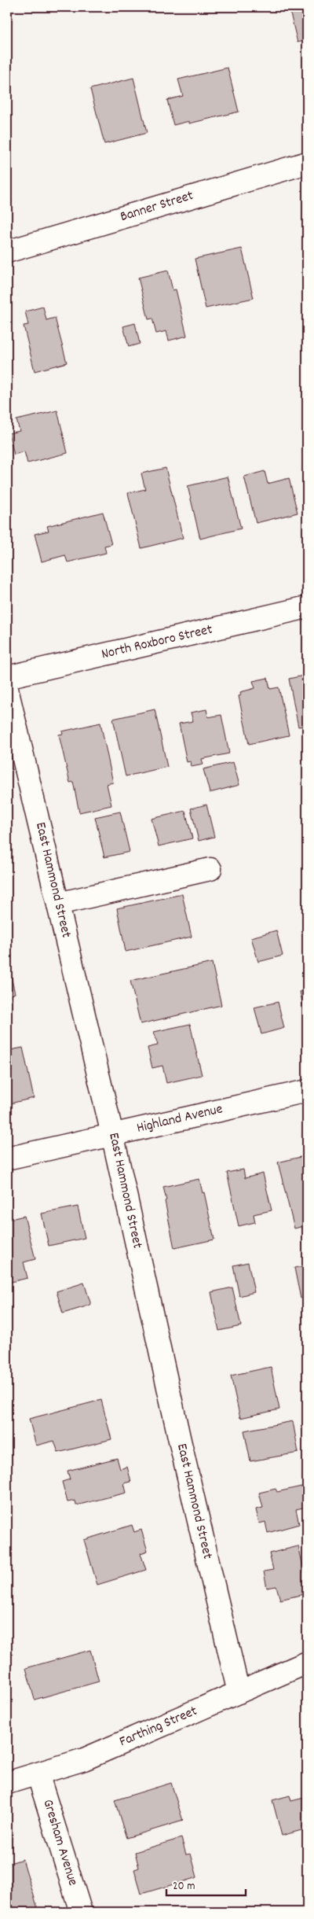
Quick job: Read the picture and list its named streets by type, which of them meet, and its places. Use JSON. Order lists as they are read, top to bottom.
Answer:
{
  "streets": {
    "street": [
      "Banner Street",
      "North Roxboro Street",
      "East Hammond Street",
      "Highland Avenue",
      "Farthing Street",
      "Gresham Avenue"
    ]
  },
  "crossings": [
    ["East Hammond Street", "Highland Avenue"],
    ["East Hammond Street", "Farthing Street"],
    ["Farthing Street", "Gresham Avenue"]
  ],
  "scale_bar": "20 m"
}
